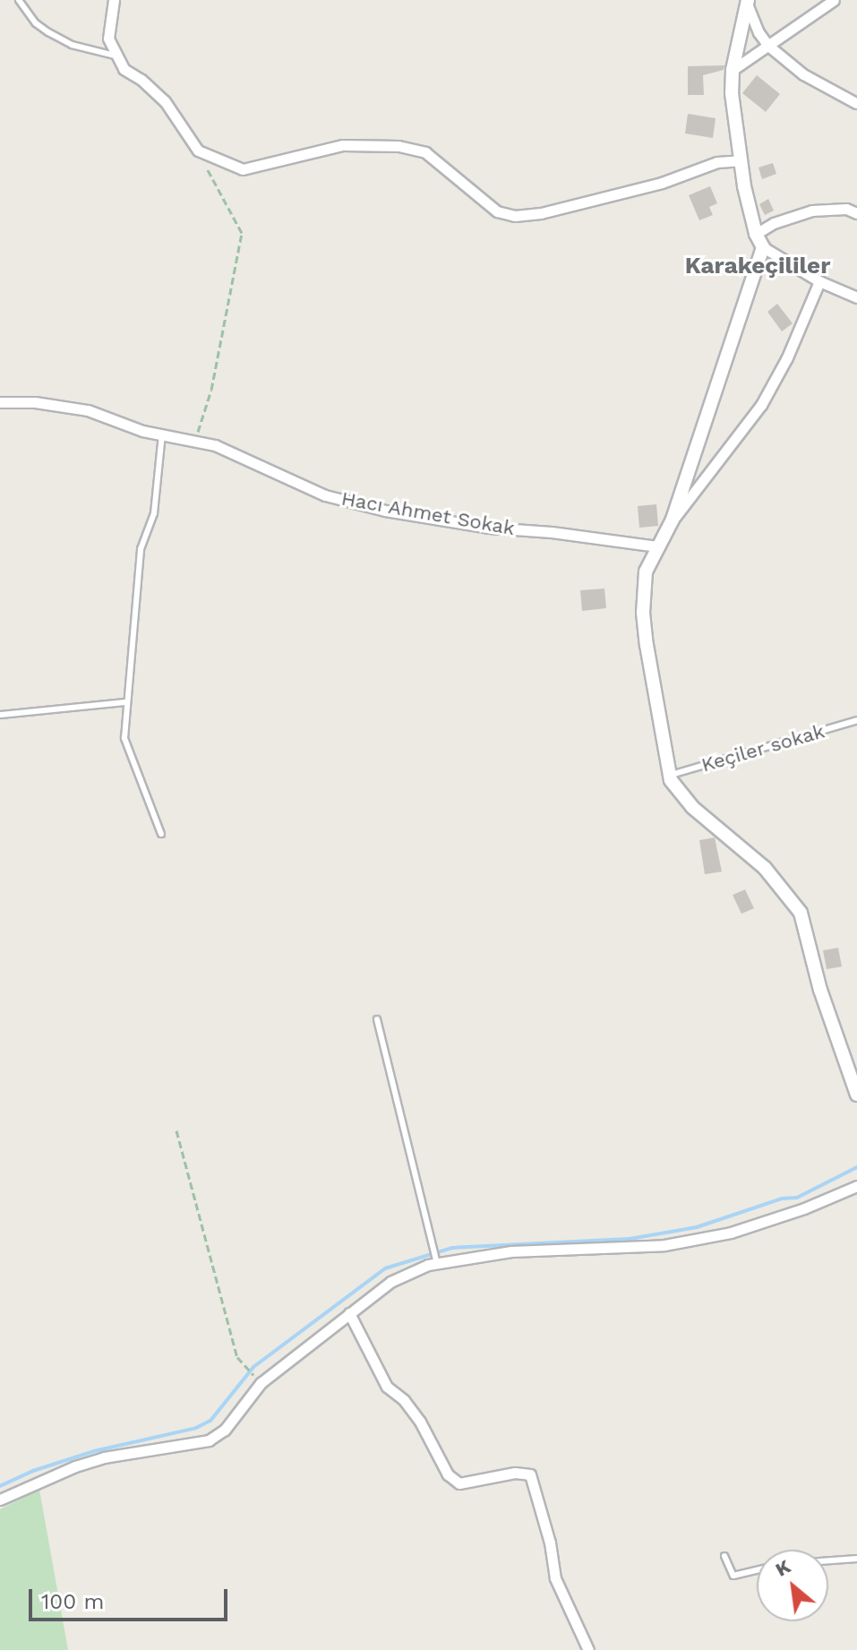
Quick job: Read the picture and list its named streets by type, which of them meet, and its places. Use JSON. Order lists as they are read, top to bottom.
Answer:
{
  "streets": {
    "street": ["Hacı Ahmet Sokak"],
    "lane": ["Keçiler sokak"]
  },
  "districts": ["Karakeçililer"],
  "scale_bar": "100 m",
  "north": "top left"
}
